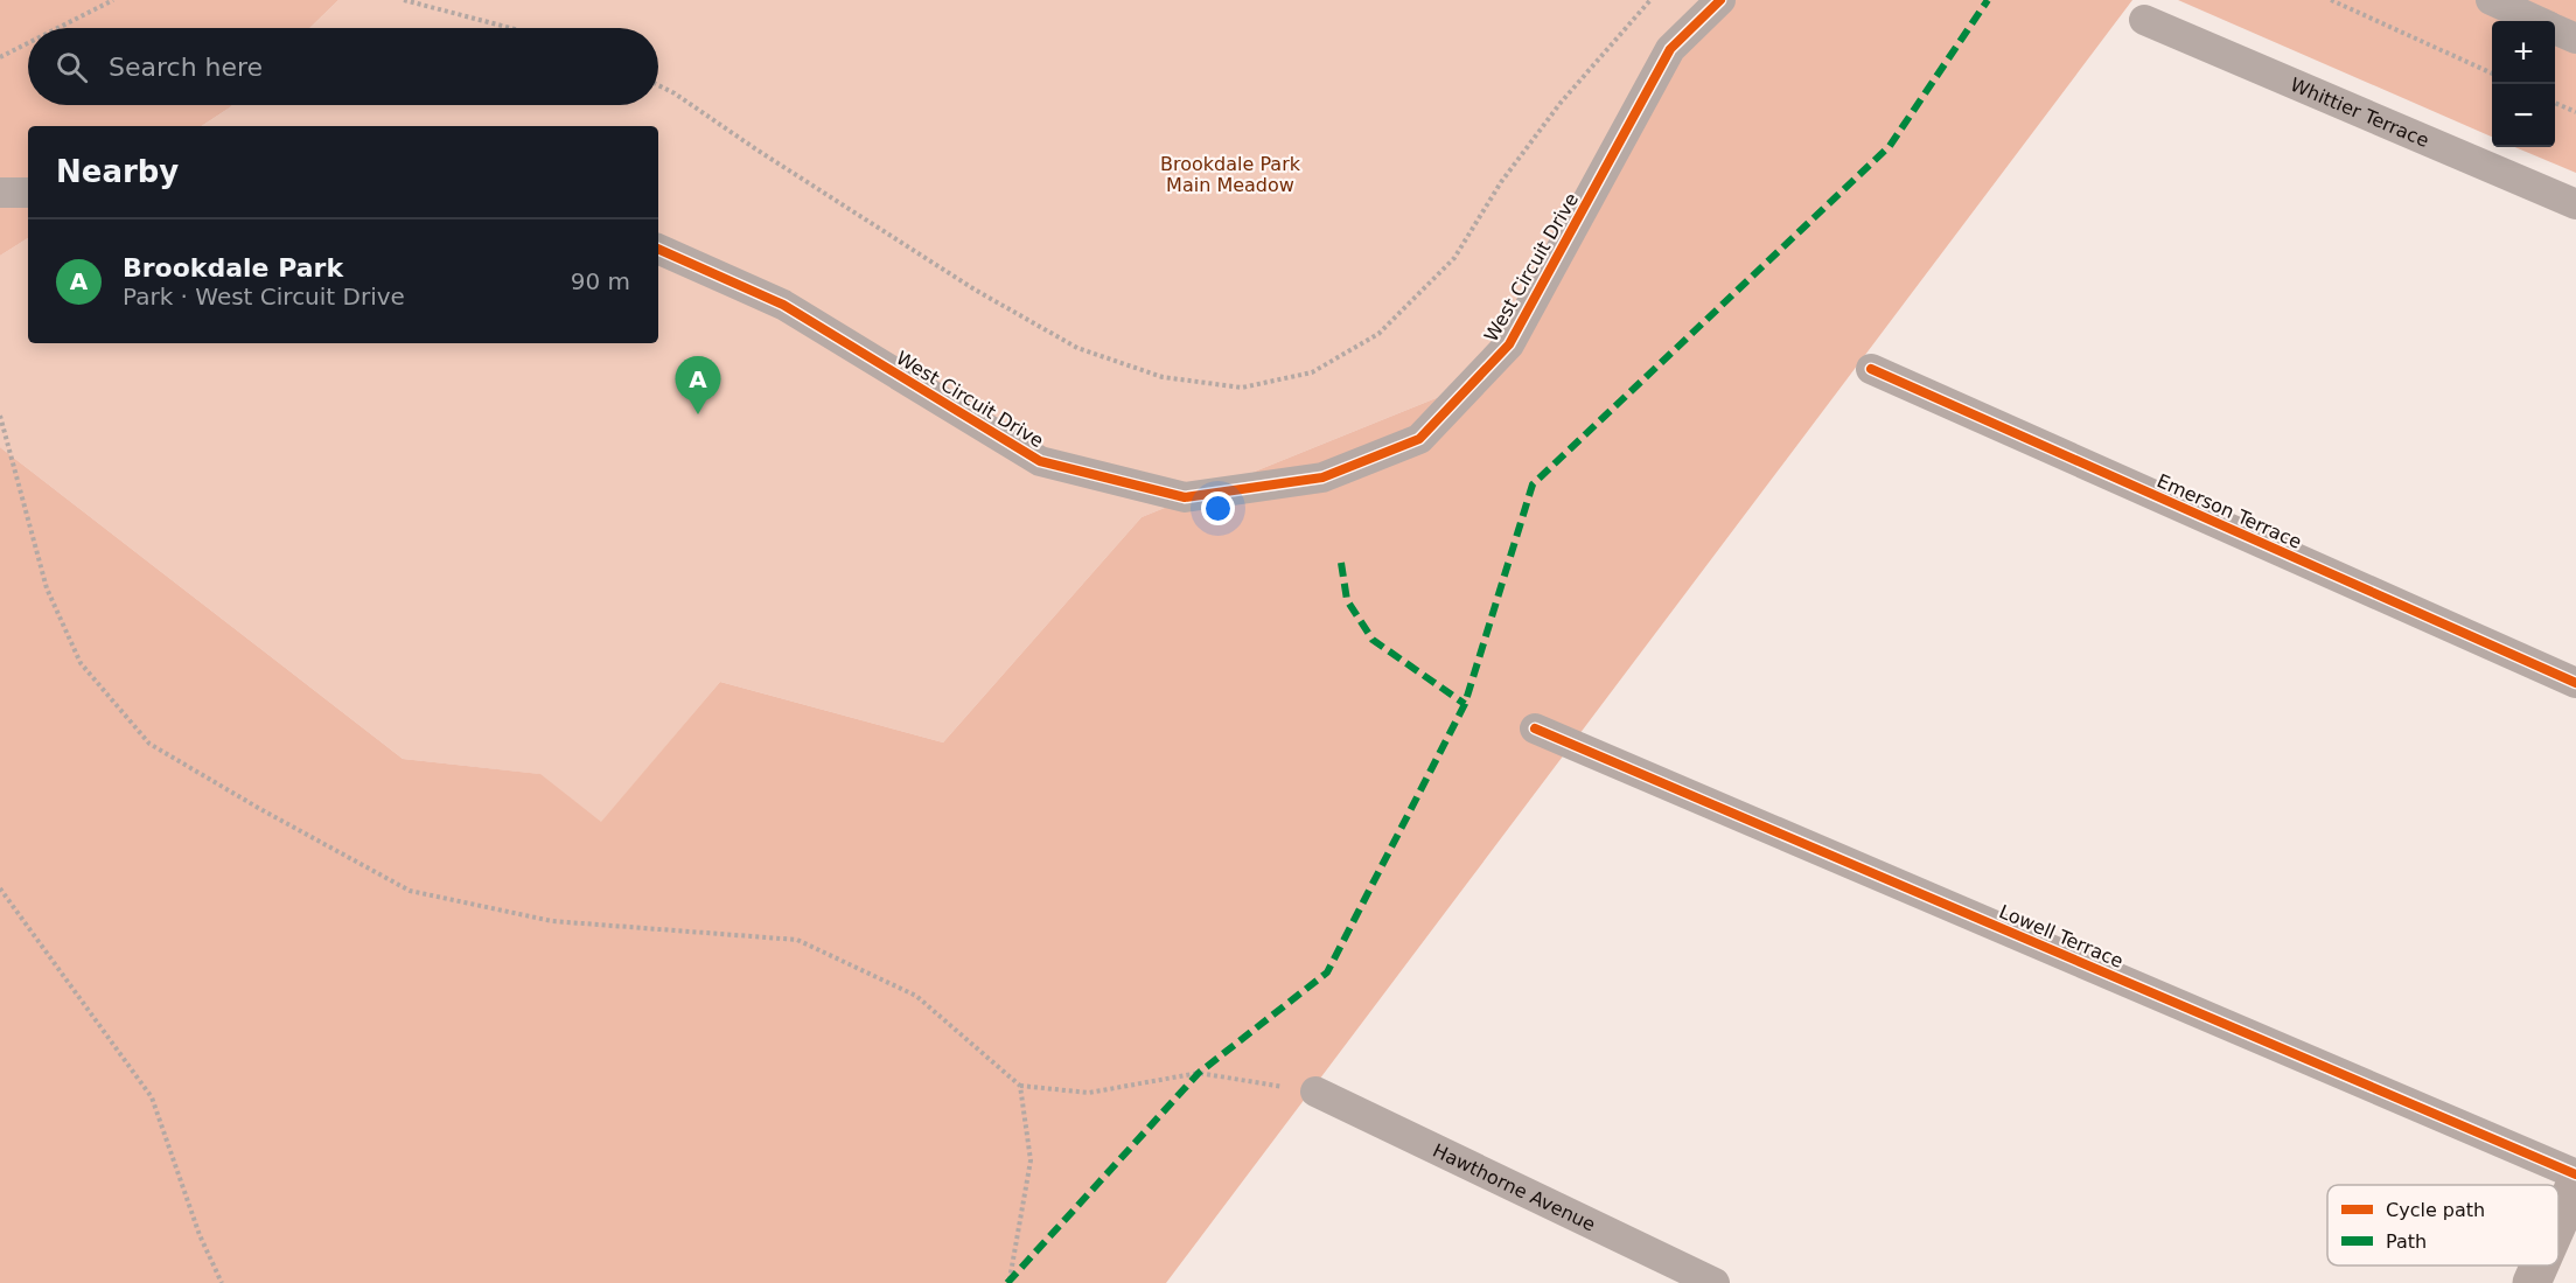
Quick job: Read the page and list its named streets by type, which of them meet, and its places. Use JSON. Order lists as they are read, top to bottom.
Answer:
{
  "streets": {
    "street": [
      "Whittier Terrace",
      "West Circuit Drive",
      "Emerson Terrace",
      "Lowell Terrace",
      "Hawthorne Avenue"
    ]
  },
  "parks": ["Brookdale Park Main Meadow"],
  "legend": ["Cycle path", "Path"],
  "page": {
    "map_buttons": ["+", "−"],
    "search": "Search here",
    "heading": "Nearby",
    "list": [
      {
        "mark": "A",
        "name": "Brookdale Park",
        "note": "Park · West Circuit Drive",
        "value": "90 m"
      }
    ],
    "pins": "A"
  }
}
